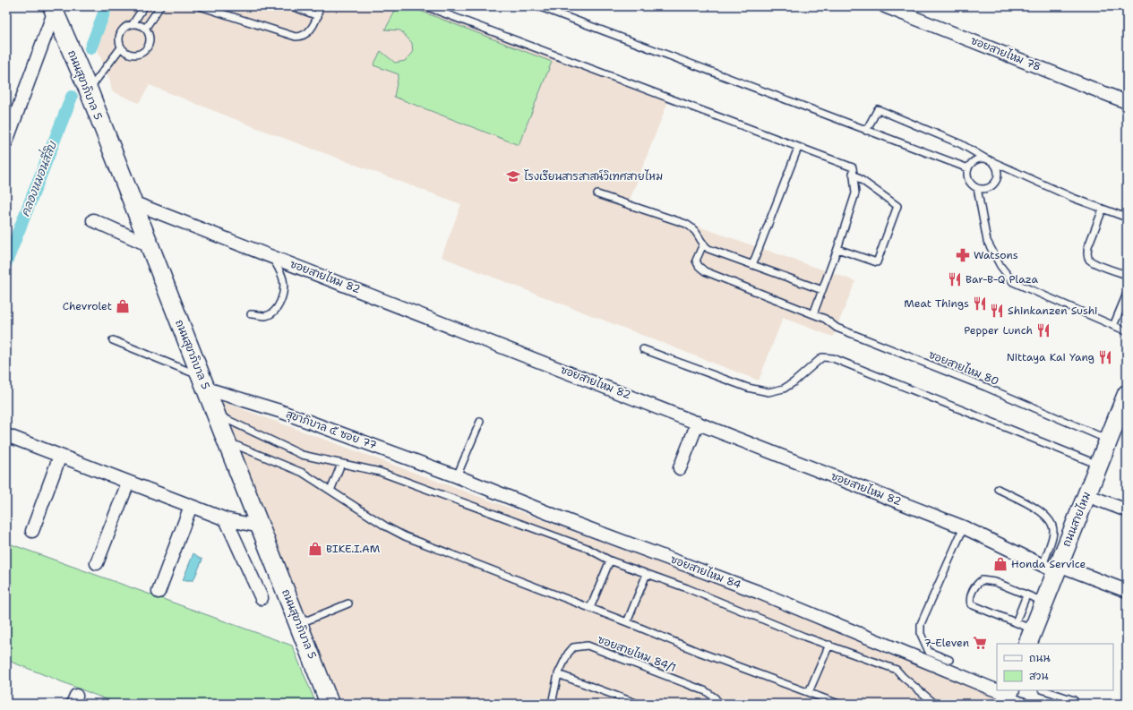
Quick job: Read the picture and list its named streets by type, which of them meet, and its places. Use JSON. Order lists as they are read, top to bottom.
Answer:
{
  "streets": {
    "main road": ["ถนนสุขาภิบาล 5", "ถนนสายไหม"],
    "street": [
      "ซอยสายไหม 78",
      "ซอยสายไหม 82",
      "สุขาภิบาล ๕ ซอย 77",
      "ซอยสายไหม 84"
    ],
    "lane": ["ซอยสายไหม 80", "ซอยสายไหม 84/1"]
  },
  "crossings": [
    ["ถนนสุขาภิบาล 5", "ซอยสายไหม 82"],
    ["ถนนสุขาภิบาล 5", "สุขาภิบาล ๕ ซอย 77"],
    ["ซอยสายไหม 82", "ถนนสายไหม"],
    ["ซอยสายไหม 80", "ถนนสายไหม"],
    ["สุขาภิบาล ๕ ซอย 77", "ซอยสายไหม 84"]
  ],
  "water": ["คลองหมอนสี่สิบ"],
  "places": {
    "school or university": ["โรงเรียนสารสาสน์วิเทศสายไหม"],
    "pharmacy": ["Watsons"],
    "restaurant": [
      "Bar-B-Q Plaza",
      "Meat Things",
      "Shinkanzen Sushi",
      "Pepper Lunch",
      "Nittaya Kai Yang"
    ],
    "shop": ["Chevrolet", "BIKE.I.AM", "Honda Service"],
    "supermarket": ["7-Eleven"]
  },
  "legend": ["ถนน", "สวน"]
}
